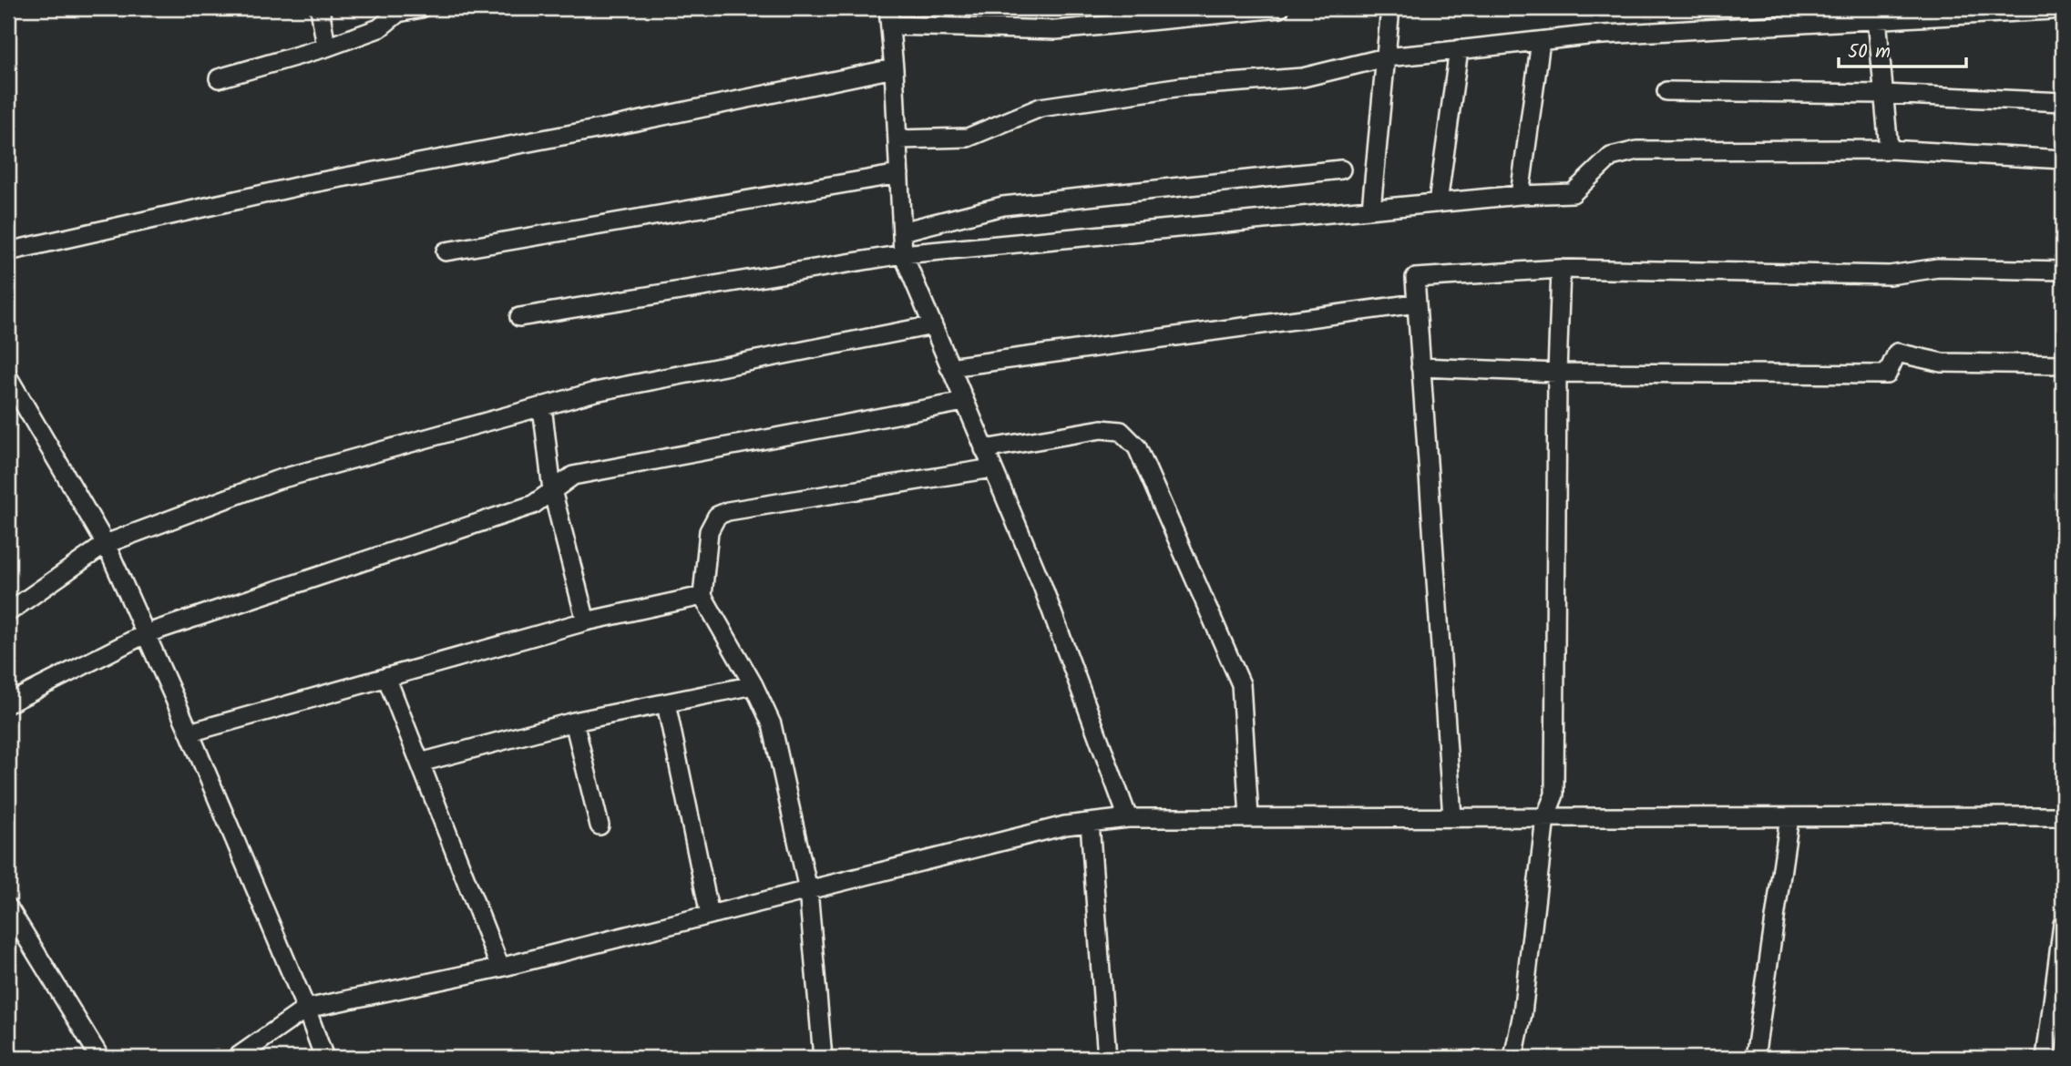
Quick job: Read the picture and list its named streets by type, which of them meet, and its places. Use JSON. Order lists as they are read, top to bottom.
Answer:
{
  "scale_bar": "50 m"
}
